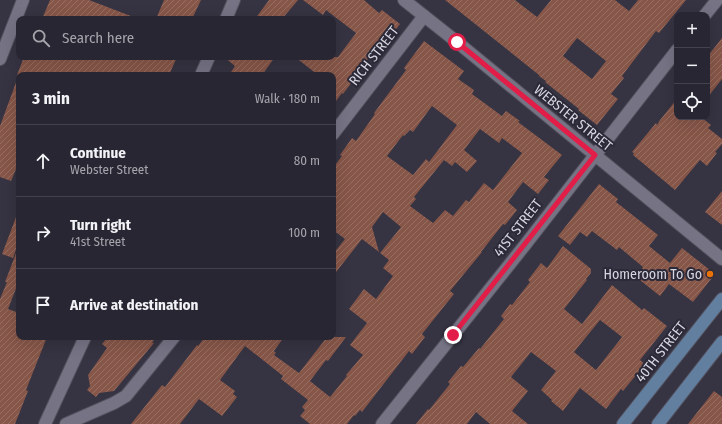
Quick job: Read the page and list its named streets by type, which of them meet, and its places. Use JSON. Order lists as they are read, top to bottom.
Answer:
{
  "streets": {
    "main road": ["40TH STREET"],
    "street": ["RICH STREET", "WEBSTER STREET", "41ST STREET"]
  },
  "crossings": [
    ["RICH STREET", "WEBSTER STREET"],
    ["WEBSTER STREET", "41ST STREET"]
  ],
  "places": ["Homeroom To Go"],
  "page": {
    "map_buttons": ["+", "−"],
    "search": "Search here",
    "heading": ["3 min", "Walk · 180 m"],
    "list": [
      ["Continue", "Webster Street", "80 m"],
      ["Turn right", "41st Street", "100 m"],
      "Arrive at destination"
    ]
  }
}
